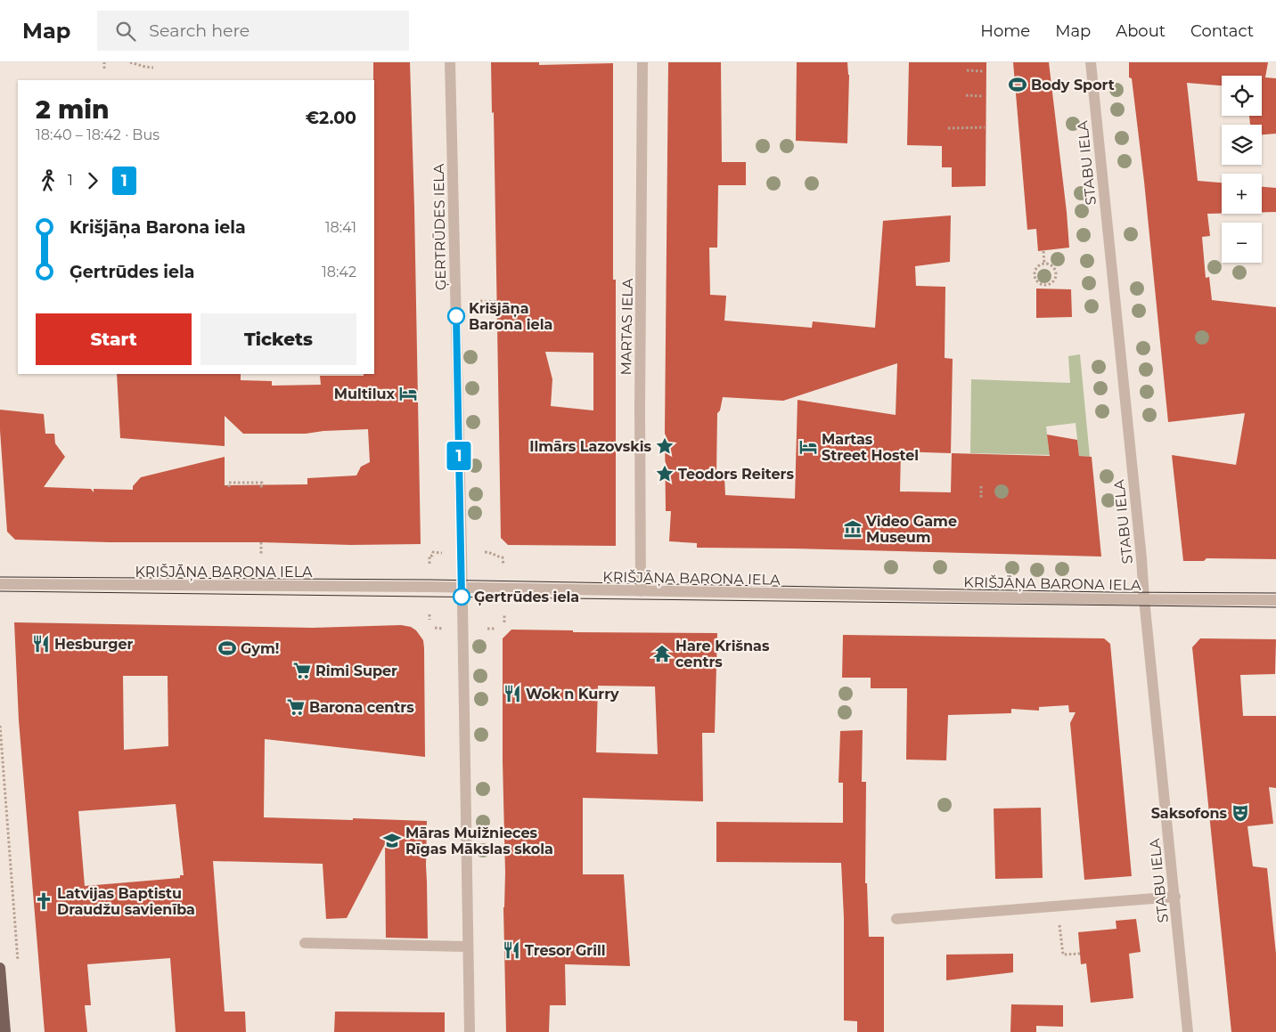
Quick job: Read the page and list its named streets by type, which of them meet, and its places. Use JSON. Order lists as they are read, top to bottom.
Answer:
{
  "streets": {
    "street": [
      "STABU IELA",
      "ĢERTRŪDES IELA",
      "MARTAS IELA",
      "KRIŠJĀŅA BARONA IELA"
    ]
  },
  "crossings": [
    ["STABU IELA", "KRIŠJĀŅA BARONA IELA"],
    ["ĢERTRŪDES IELA", "KRIŠJĀŅA BARONA IELA"],
    ["MARTAS IELA", "KRIŠJĀŅA BARONA IELA"]
  ],
  "places": {
    "sports": ["Body Sport", "Gym!"],
    "other": ["Krišjāņa Barona iela", "Ģertrūdes iela"],
    "hotel": ["Multilux", "Martas Street Hostel"],
    "place": ["Ilmārs Lazovskis", "Teodors Reiters"],
    "museum": ["Video Game Museum"],
    "restaurant": ["Hesburger", "Wok n Kurry", "Tresor Grill"],
    "temple": ["Hare Krišnas centrs"],
    "supermarket": ["Rimi Super", "Barona centrs"],
    "theatre": ["Saksofons"],
    "school or university": ["Māras Muižnieces Rīgas Mākslas skola"],
    "church": ["Latvijas Baptistu Draudžu savienība"]
  },
  "lines": ["bus line 1"],
  "page": {
    "header": "Map",
    "search": "Search here",
    "nav": [
      "Home",
      "Map",
      "About",
      "Contact"
    ],
    "on_map": "1",
    "map_buttons": ["+", "−"],
    "heading": ["2 min", "18:40 – 18:42 · Bus", "€2.00"],
    "legs": ["1", "1"],
    "list": [
      {
        "name": "Krišjāņa Barona iela",
        "value": "18:41"
      },
      {
        "name": "Ģertrūdes iela",
        "value": "18:42"
      }
    ],
    "buttons": ["Start", "Tickets"]
  }
}
